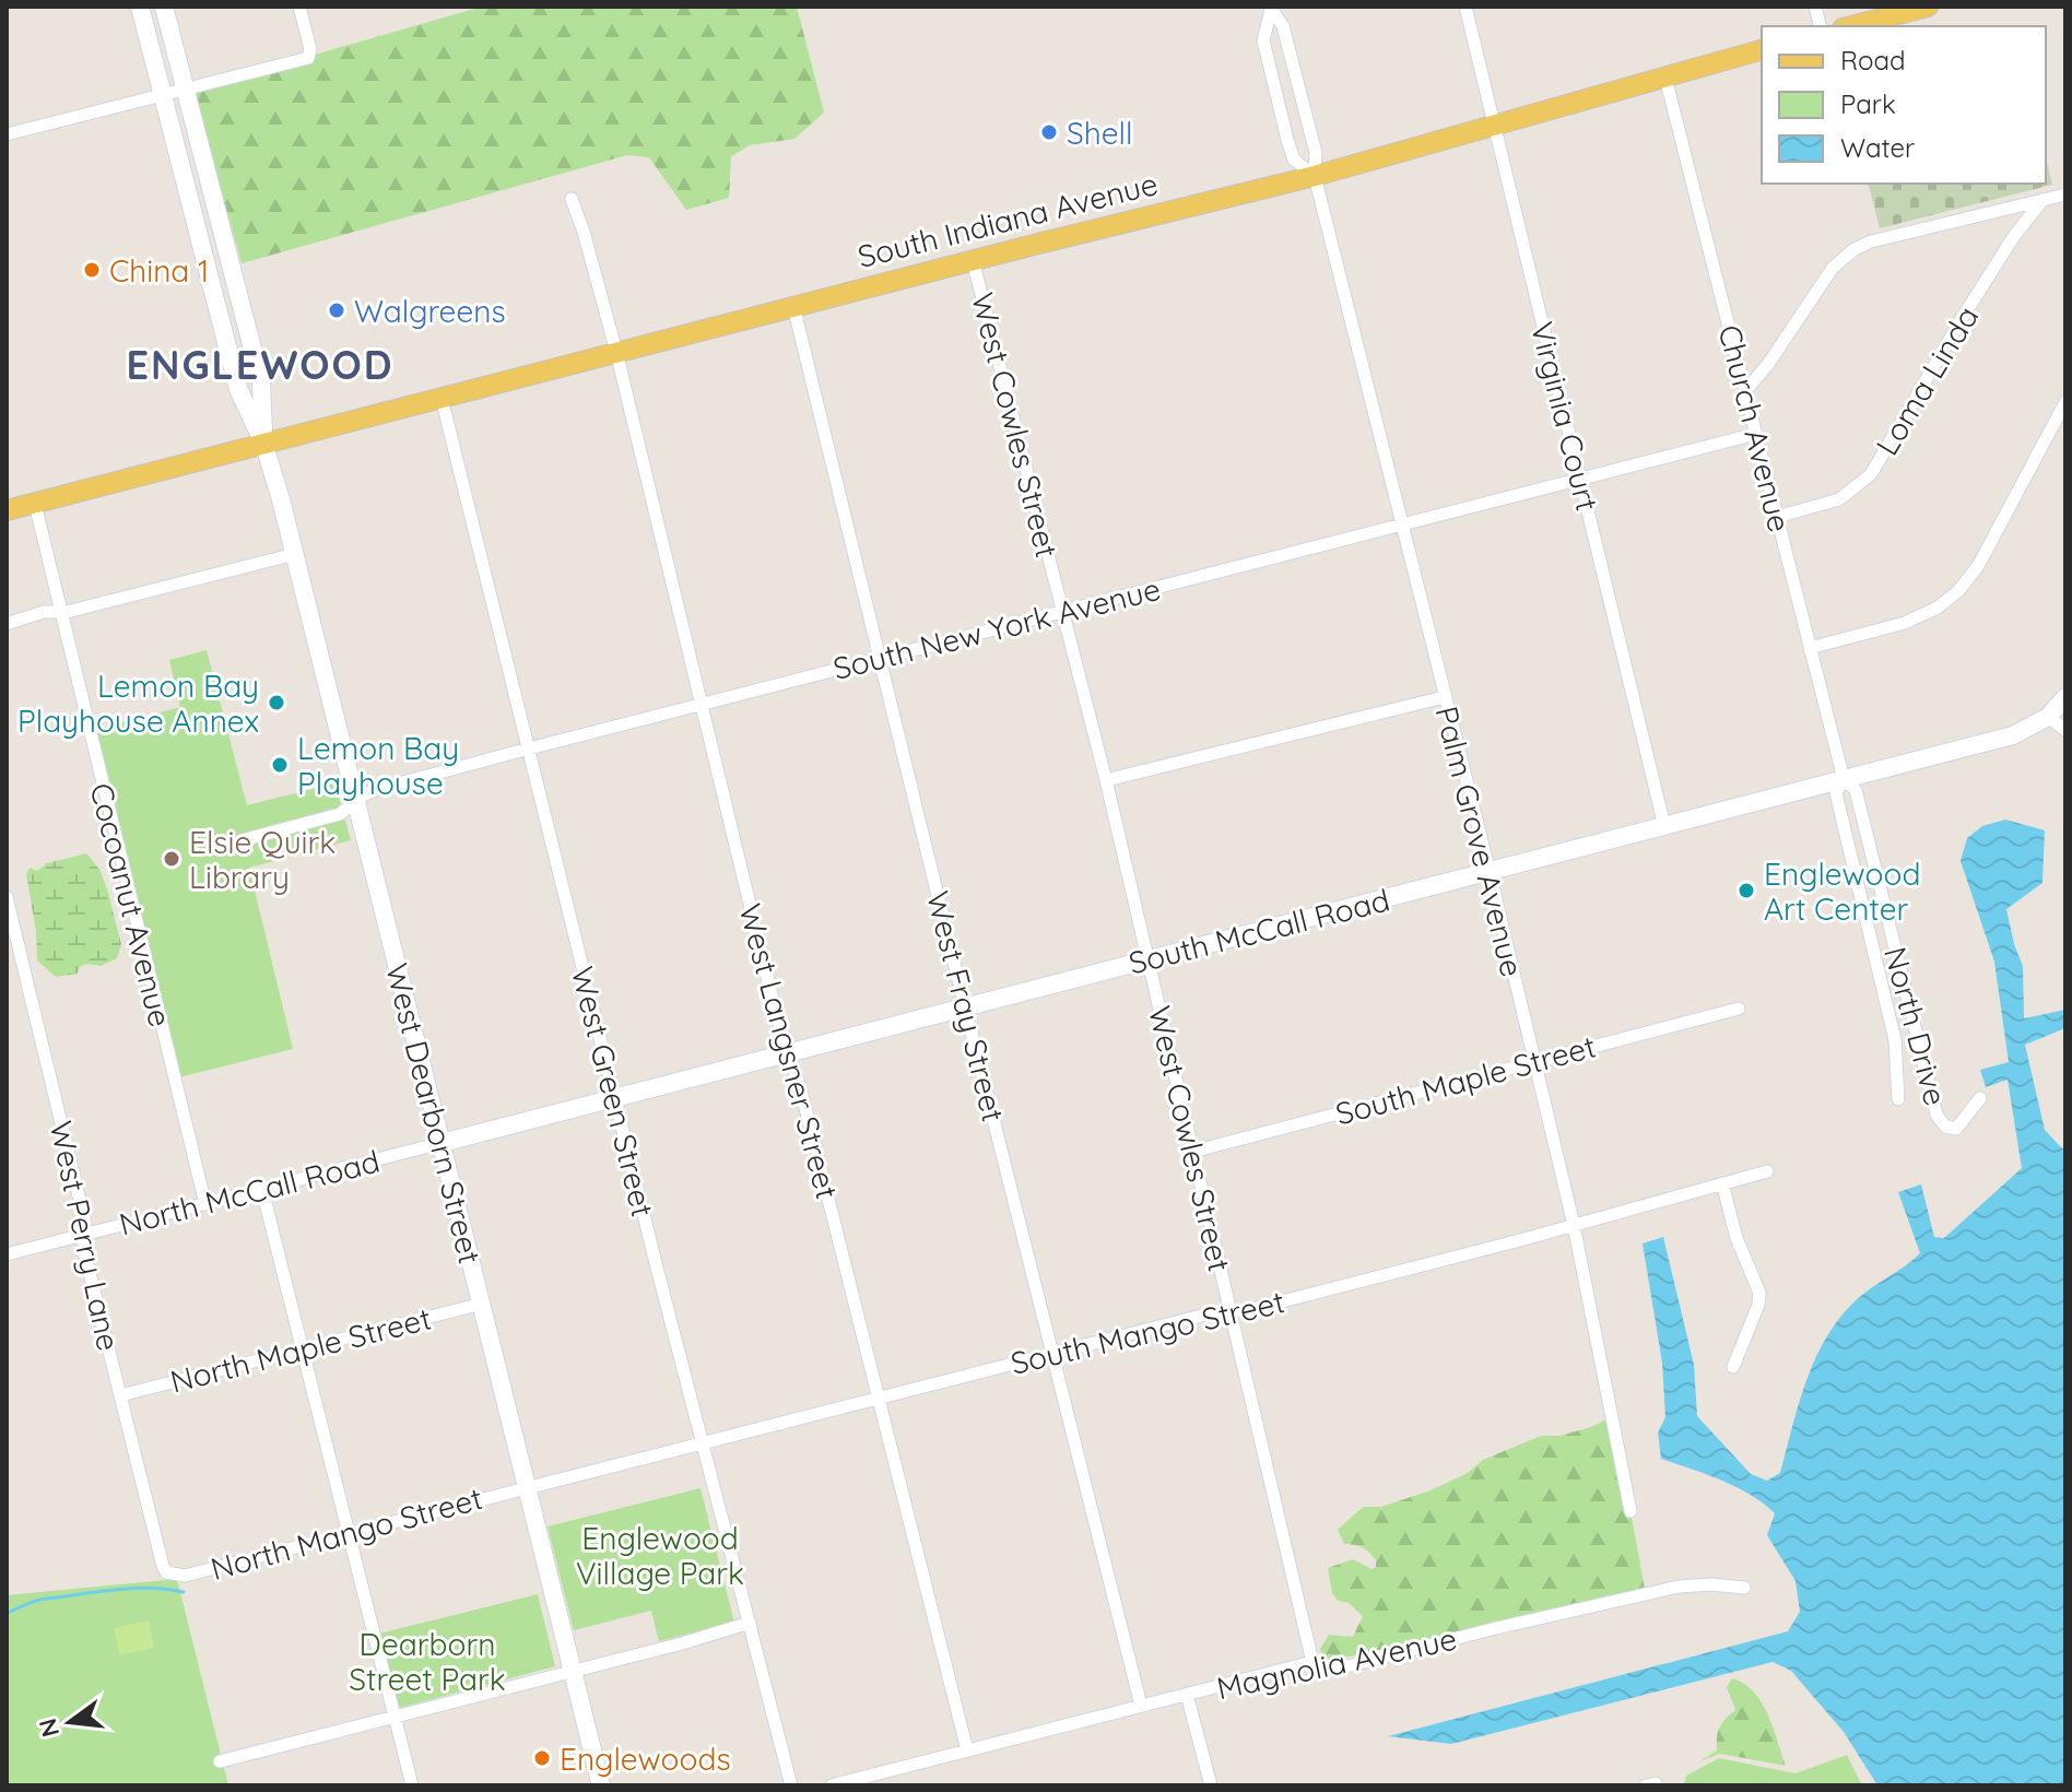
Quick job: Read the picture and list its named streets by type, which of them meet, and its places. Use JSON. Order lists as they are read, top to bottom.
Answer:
{
  "streets": {
    "main road": ["South Indiana Avenue"],
    "street": [
      "Loma Linda",
      "Virginia Court",
      "West Cowles Street",
      "Church Avenue",
      "South New York Avenue",
      "Palm Grove Avenue",
      "Cocoanut Avenue",
      "South McCall Road",
      "West Fray Street",
      "North Drive",
      "West Langsner Street",
      "South Maple Street",
      "West Green Street",
      "West Dearborn Street",
      "North McCall Road",
      "West Perry Lane",
      "South Mango Street",
      "North Maple Street",
      "North Mango Street",
      "Magnolia Avenue"
    ]
  },
  "crossings": [
    ["South Indiana Avenue", "Virginia Court"],
    ["South Indiana Avenue", "West Cowles Street"],
    ["South Indiana Avenue", "Church Avenue"],
    ["South Indiana Avenue", "Palm Grove Avenue"],
    ["South Indiana Avenue", "Cocoanut Avenue"],
    ["South Indiana Avenue", "West Fray Street"],
    ["South Indiana Avenue", "West Langsner Street"],
    ["South Indiana Avenue", "West Green Street"],
    ["South Indiana Avenue", "West Dearborn Street"],
    ["Loma Linda", "Church Avenue"],
    ["Virginia Court", "South New York Avenue"],
    ["Virginia Court", "South McCall Road"],
    ["West Cowles Street", "South New York Avenue"],
    ["West Cowles Street", "South McCall Road"],
    ["West Cowles Street", "South Maple Street"],
    ["West Cowles Street", "South Mango Street"],
    ["West Cowles Street", "Magnolia Avenue"],
    ["Church Avenue", "South New York Avenue"],
    ["Church Avenue", "South McCall Road"],
    ["Church Avenue", "North Drive"],
    ["South New York Avenue", "Palm Grove Avenue"],
    ["South New York Avenue", "West Fray Street"],
    ["South New York Avenue", "West Langsner Street"],
    ["South New York Avenue", "West Green Street"],
    ["South New York Avenue", "West Dearborn Street"],
    ["Palm Grove Avenue", "South McCall Road"],
    ["Palm Grove Avenue", "South Maple Street"],
    ["Palm Grove Avenue", "South Mango Street"],
    ["Cocoanut Avenue", "North McCall Road"],
    ["South McCall Road", "West Fray Street"],
    ["South McCall Road", "North Drive"],
    ["South McCall Road", "West Langsner Street"],
    ["South McCall Road", "West Green Street"],
    ["South McCall Road", "West Dearborn Street"],
    ["South McCall Road", "North McCall Road"],
    ["West Fray Street", "South Mango Street"],
    ["West Fray Street", "Magnolia Avenue"],
    ["West Langsner Street", "South Mango Street"],
    ["West Langsner Street", "Magnolia Avenue"],
    ["West Green Street", "South Mango Street"],
    ["West Dearborn Street", "North McCall Road"],
    ["West Dearborn Street", "South Mango Street"],
    ["West Dearborn Street", "North Maple Street"],
    ["West Dearborn Street", "North Mango Street"],
    ["North McCall Road", "West Perry Lane"],
    ["West Perry Lane", "North Maple Street"],
    ["West Perry Lane", "North Mango Street"],
    ["South Mango Street", "North Mango Street"]
  ],
  "districts": ["ENGLEWOOD"],
  "parks": ["Englewood Village Park", "Dearborn Street Park"],
  "places": [
    "Shell",
    "China 1",
    "Walgreens",
    "Lemon Bay Playhouse Annex",
    "Lemon Bay Playhouse",
    "Elsie Quirk Library",
    "Englewood Art Center",
    "Englewoods"
  ],
  "legend": ["Road", "Park", "Water"],
  "north": "left"
}
